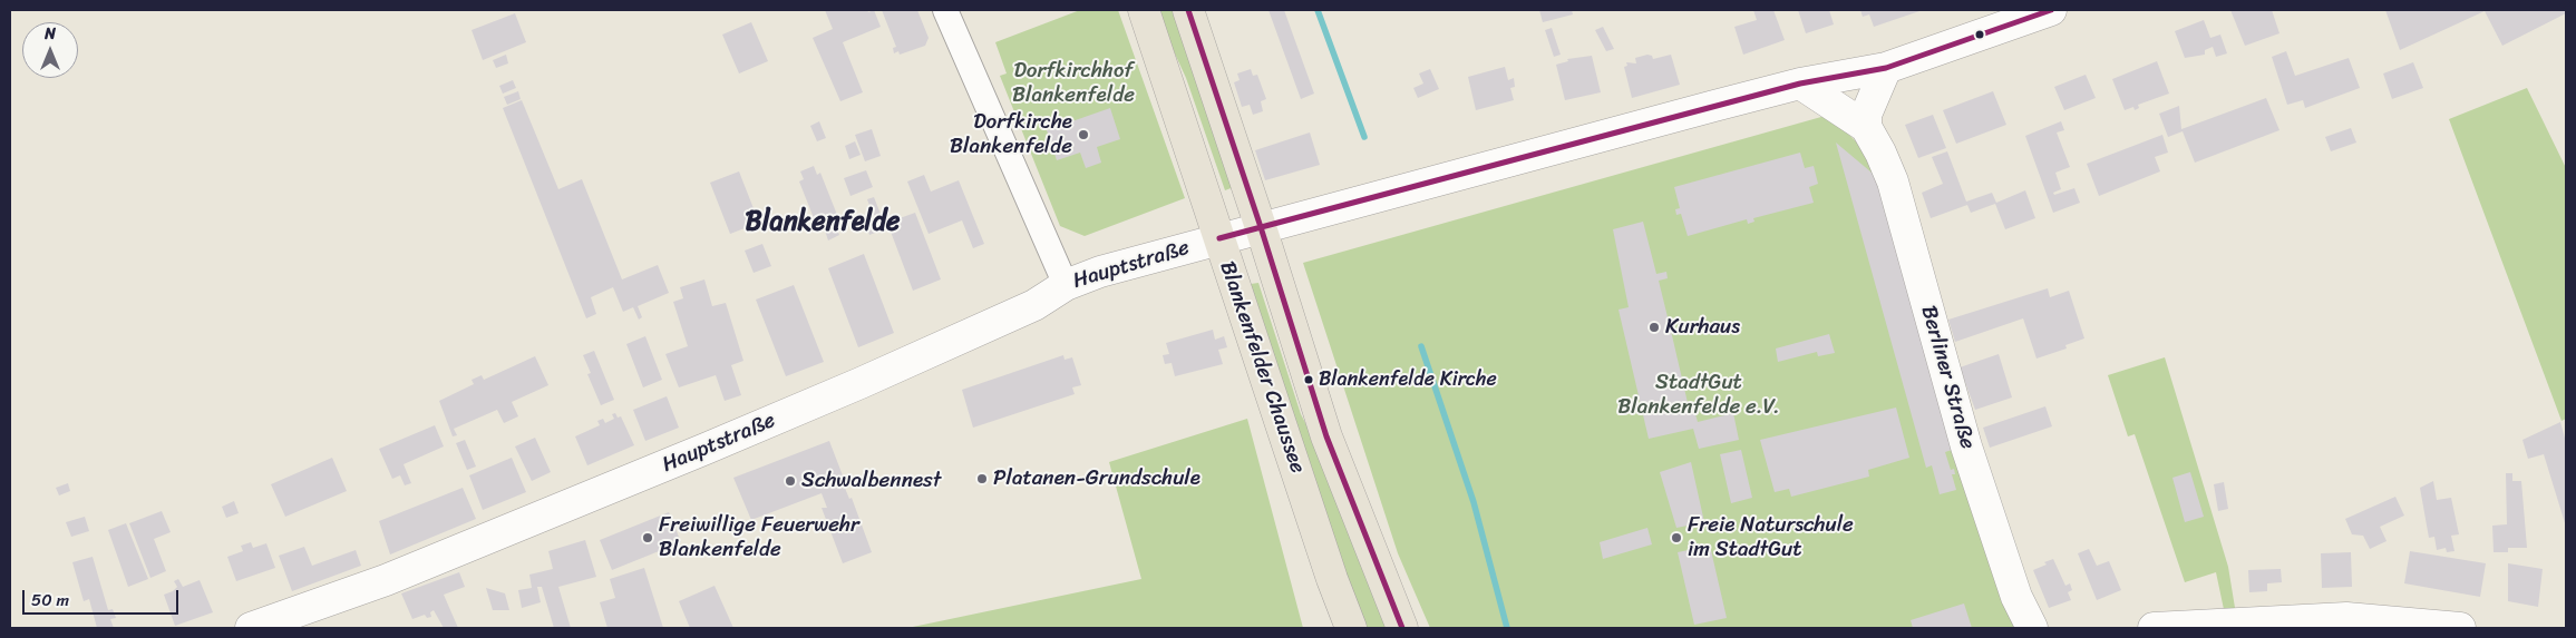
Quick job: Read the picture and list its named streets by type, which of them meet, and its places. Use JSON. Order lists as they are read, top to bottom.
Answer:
{
  "streets": {
    "main road": ["Blankenfelder Chaussee"],
    "street": ["Hauptstraße", "Berliner Straße"]
  },
  "crossings": [
    ["Hauptstraße", "Blankenfelder Chaussee"],
    ["Hauptstraße", "Berliner Straße"]
  ],
  "districts": ["Blankenfelde"],
  "parks": ["Dorfkirchhof Blankenfelde", "StadtGut Blankenfelde e.V."],
  "places": [
    "Dorfkirche Blankenfelde",
    "Kurhaus",
    "Blankenfelde Kirche",
    "Platanen-Grundschule",
    "Schwalbennest",
    "Freiwillige Feuerwehr Blankenfelde",
    "Freie Naturschule im StadtGut"
  ],
  "scale_bar": "50 m",
  "north": "top"
}
